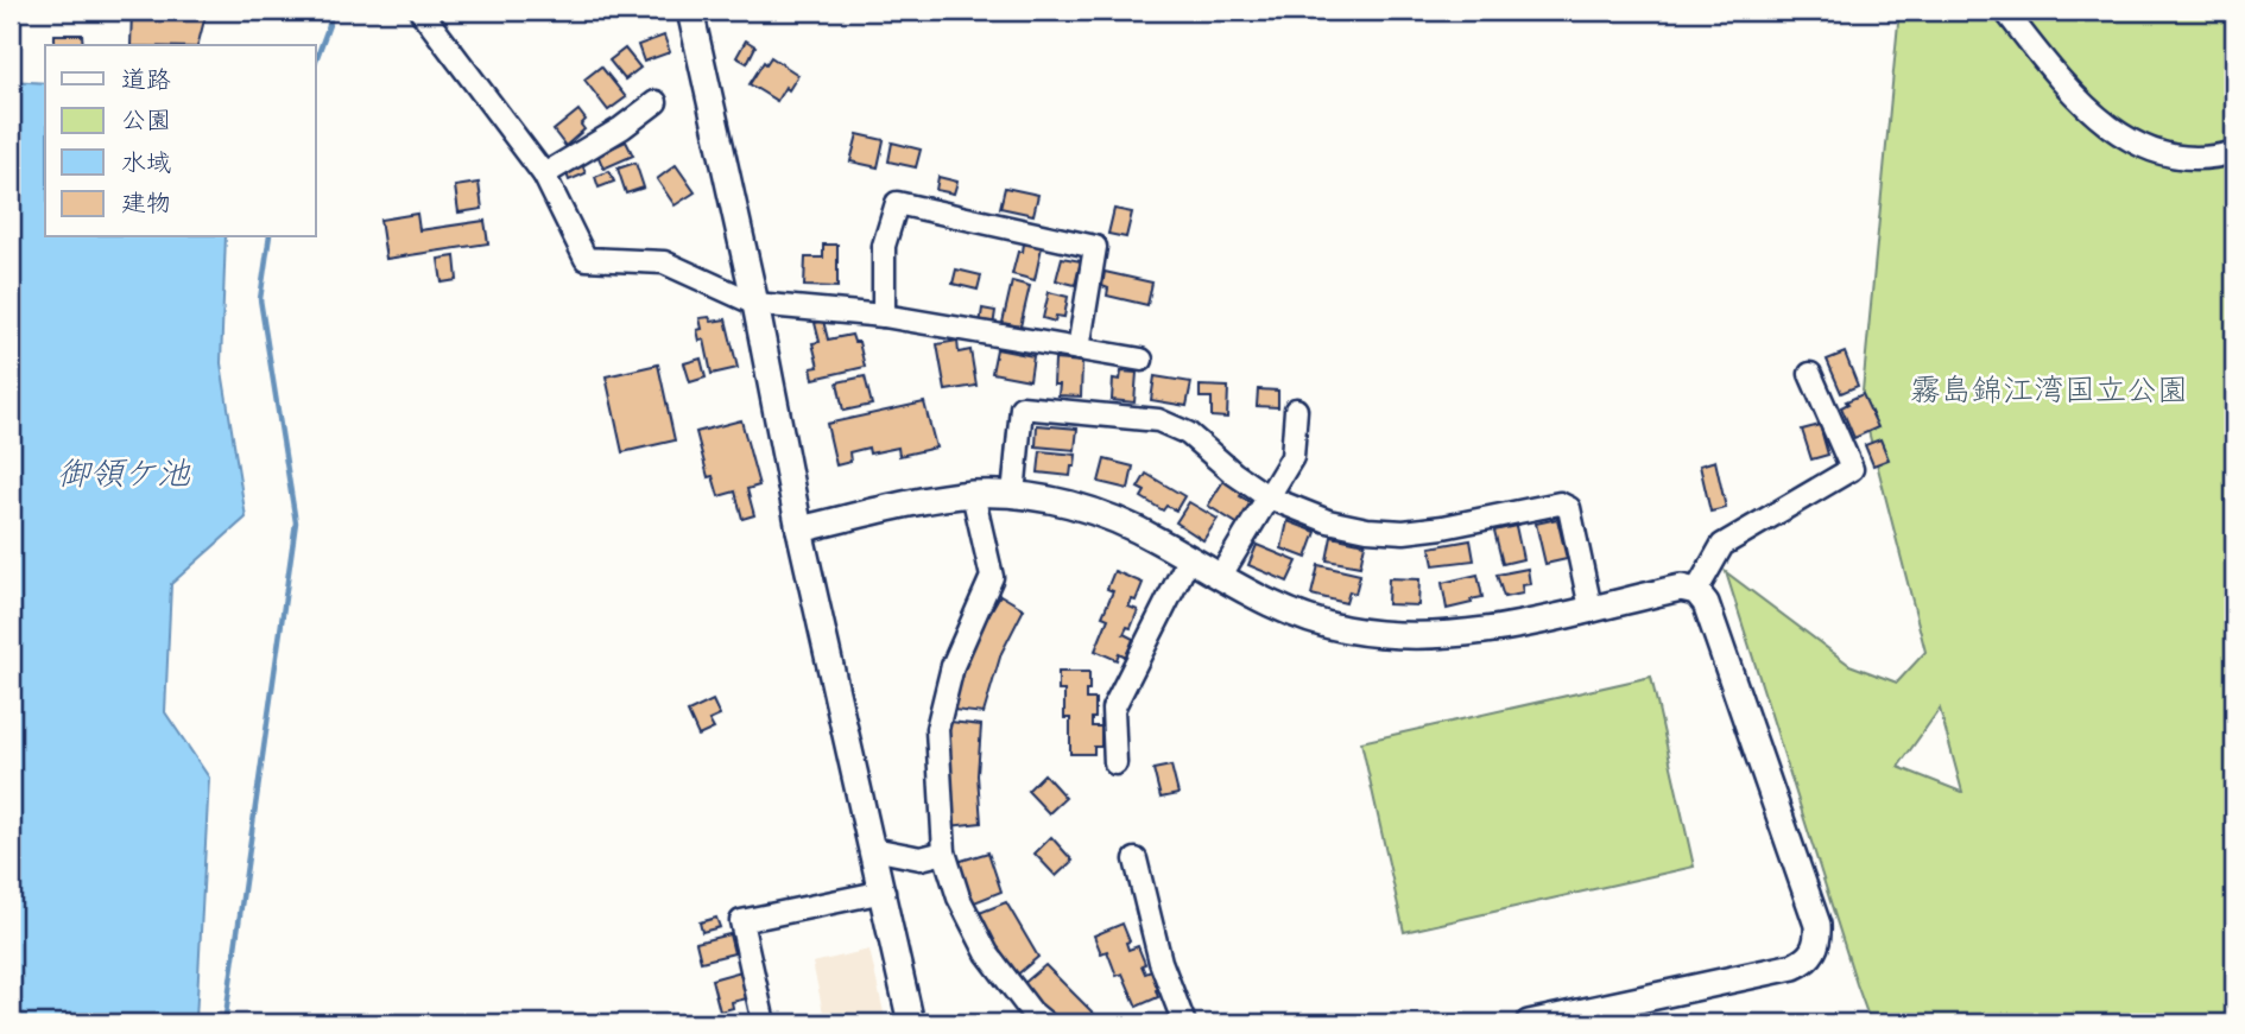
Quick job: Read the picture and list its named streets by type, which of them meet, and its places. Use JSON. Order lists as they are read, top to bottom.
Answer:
{
  "water": ["御領ケ池"],
  "parks": ["霧島錦江湾国立公園"],
  "legend": [
    "道路",
    "公園",
    "水域",
    "建物"
  ]
}
